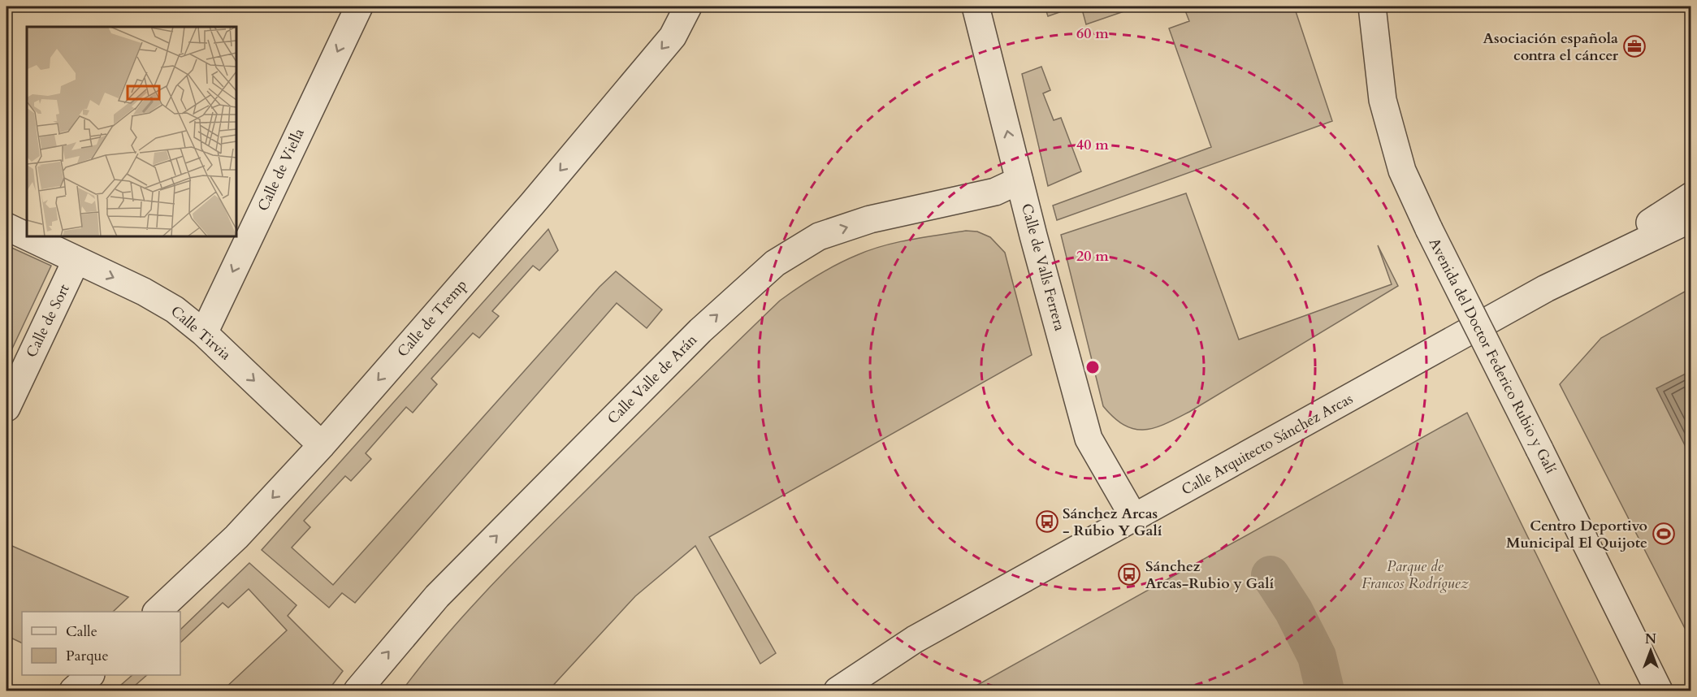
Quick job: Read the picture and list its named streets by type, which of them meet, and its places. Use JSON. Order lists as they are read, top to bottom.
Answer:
{
  "streets": {
    "street": [
      "Calle de Viella",
      "Calle de Valls Ferrera",
      "Calle de Tremp",
      "Calle de Sort",
      "Calle Tirvia",
      "Avenida del Doctor Federico Rubio y Galí",
      "Calle Valle de Arán",
      "Calle Arquitecto Sánchez Arcas"
    ]
  },
  "crossings": [
    ["Calle de Viella", "Calle Tirvia"],
    ["Calle de Valls Ferrera", "Calle Valle de Arán"],
    ["Calle de Valls Ferrera", "Calle Arquitecto Sánchez Arcas"],
    ["Calle de Tremp", "Calle Tirvia"],
    ["Calle de Sort", "Calle Tirvia"]
  ],
  "one_way": [
    "Calle de Viella",
    "Calle de Tremp",
    "Calle Tirvia",
    "Calle Valle de Arán"
  ],
  "parks": ["Parque de Francos Rodríguez"],
  "places": {
    "office": ["Asociación española contra el cáncer"],
    "bus stop": ["Sánchez Arcas - Rubio Y Galí", "Sánchez Arcas-Rubio y Galí"],
    "sports": ["Centro Deportivo Municipal El Quijote"]
  },
  "legend": ["Calle", "Parque"],
  "north": "top",
  "rings": ["60 m", "40 m", "20 m"]
}
